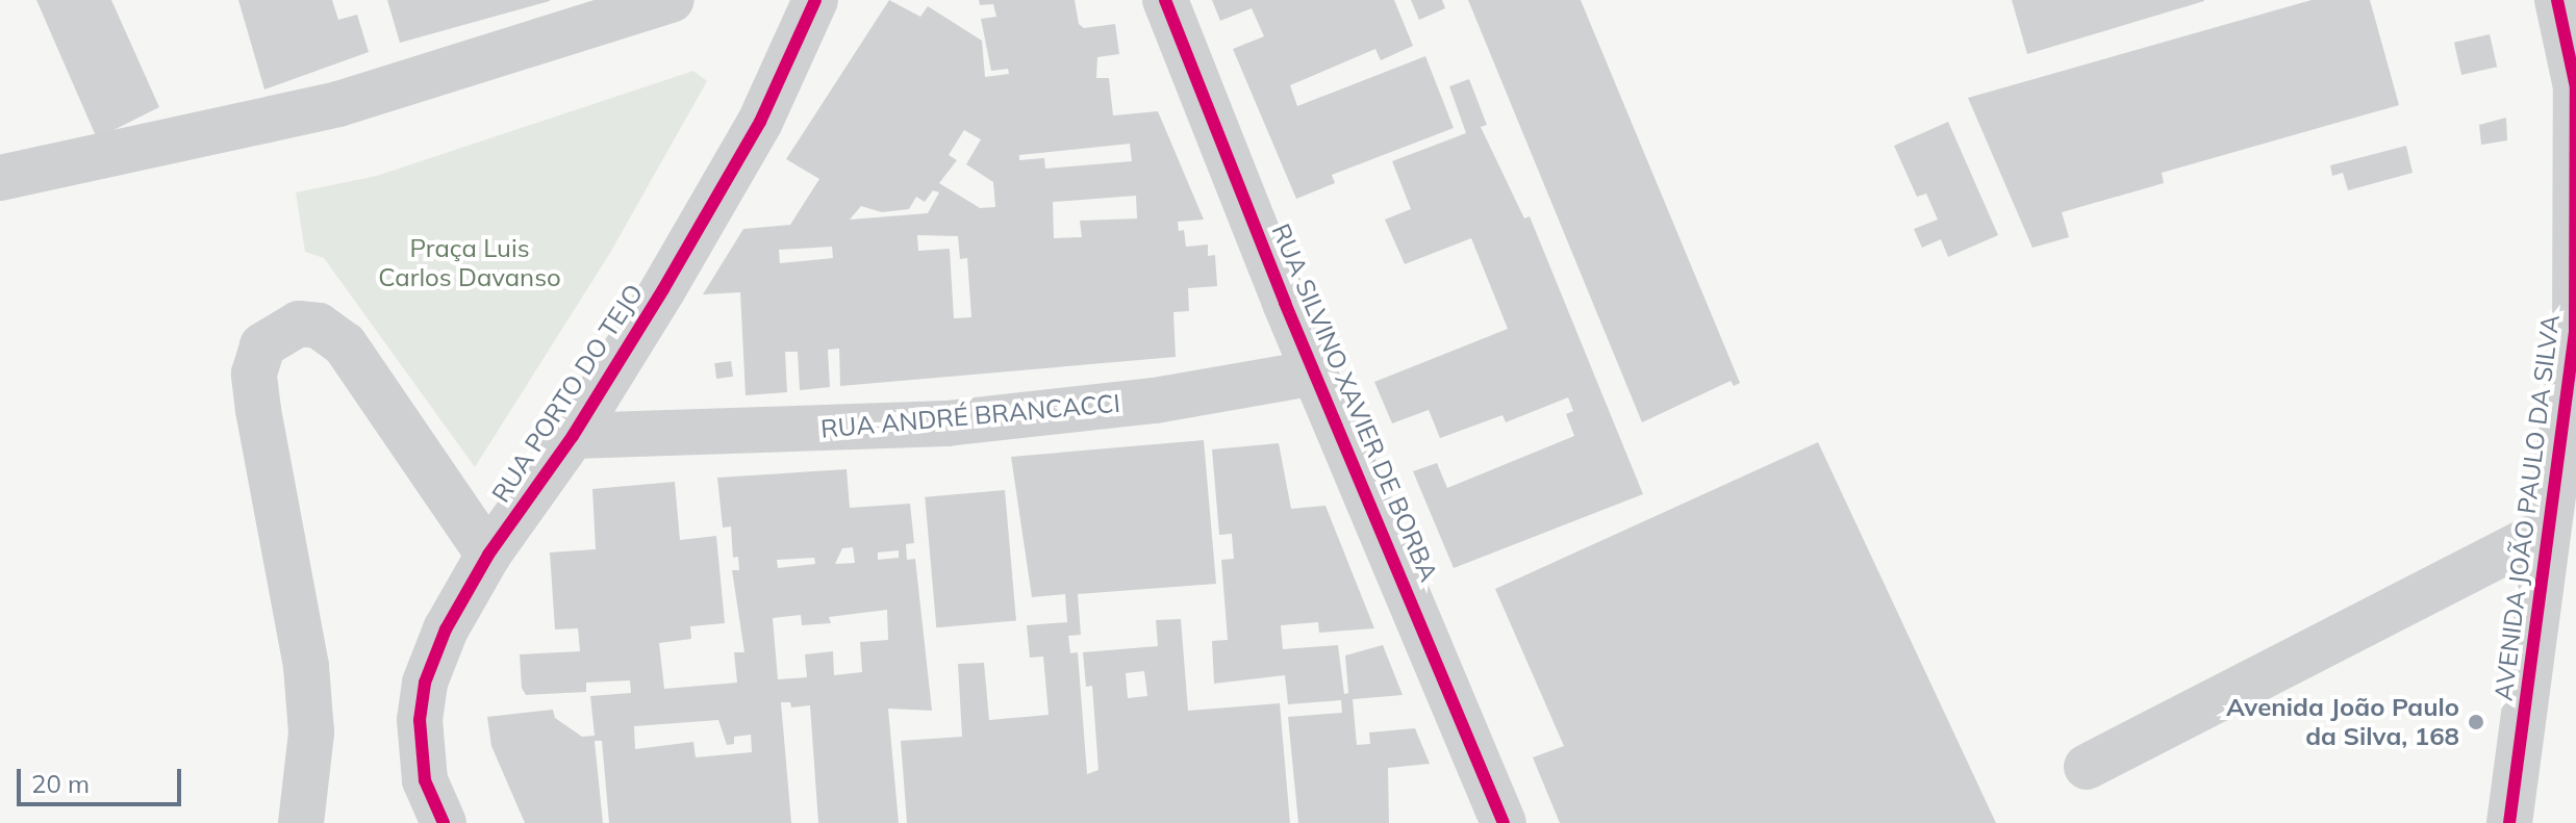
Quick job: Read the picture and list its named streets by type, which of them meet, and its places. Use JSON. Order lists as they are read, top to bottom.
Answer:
{
  "streets": {
    "street": [
      "RUA PORTO DO TEJO",
      "RUA SILVINO XAVIER DE BORBA",
      "RUA ANDRÉ BRANCACCI",
      "AVENIDA JOÃO PAULO DA SILVA"
    ]
  },
  "crossings": [
    ["RUA PORTO DO TEJO", "RUA ANDRÉ BRANCACCI"],
    ["RUA SILVINO XAVIER DE BORBA", "RUA ANDRÉ BRANCACCI"]
  ],
  "parks": ["Praça Luis Carlos Davanso"],
  "places": ["Avenida João Paulo da Silva, 168"],
  "scale_bar": "20 m"
}
